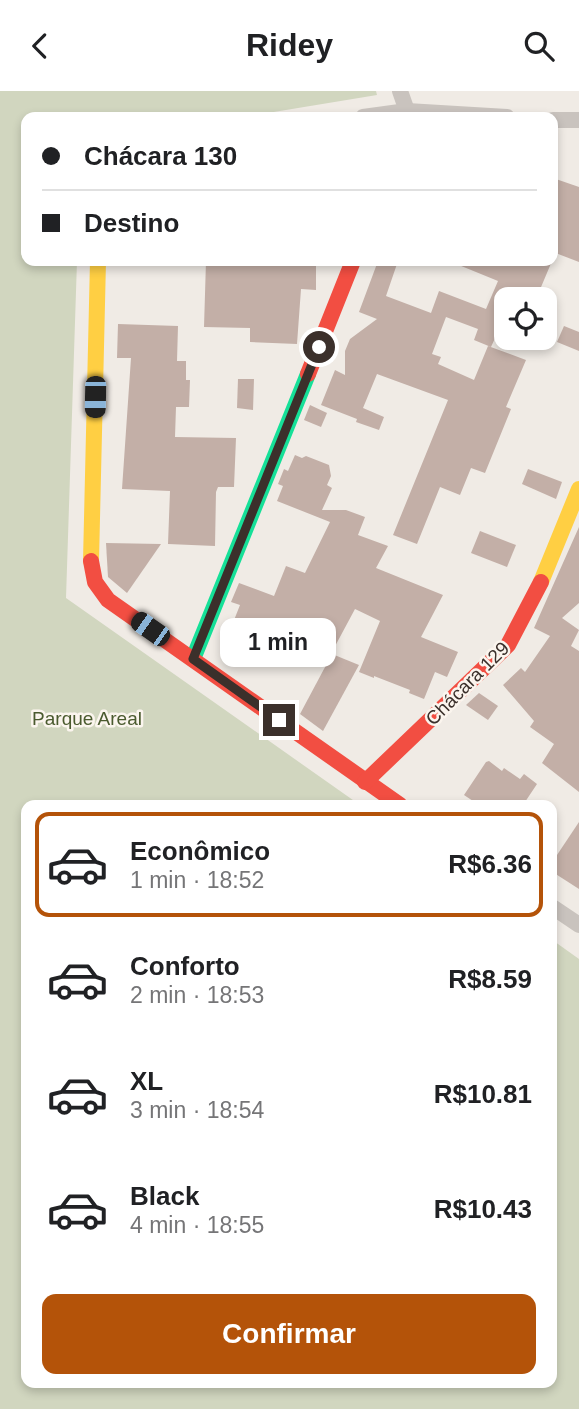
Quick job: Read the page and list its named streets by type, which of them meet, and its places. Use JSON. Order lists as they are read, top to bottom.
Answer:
{
  "streets": {
    "street": ["Chácara 129"]
  },
  "parks": ["Parque Areal"],
  "page": {
    "header": "Ridey",
    "banner": ["Chácara 130", "Destino"],
    "bubble": "1 min",
    "list": [
      {
        "name": "Econômico",
        "note": "1 min · 18:52",
        "value": "R$6.36"
      },
      {
        "name": "Conforto",
        "note": "2 min · 18:53",
        "value": "R$8.59"
      },
      {
        "name": "XL",
        "note": "3 min · 18:54",
        "value": "R$10.81"
      },
      {
        "name": "Black",
        "note": "4 min · 18:55",
        "value": "R$10.43"
      }
    ],
    "buttons": "Confirmar"
  }
}
